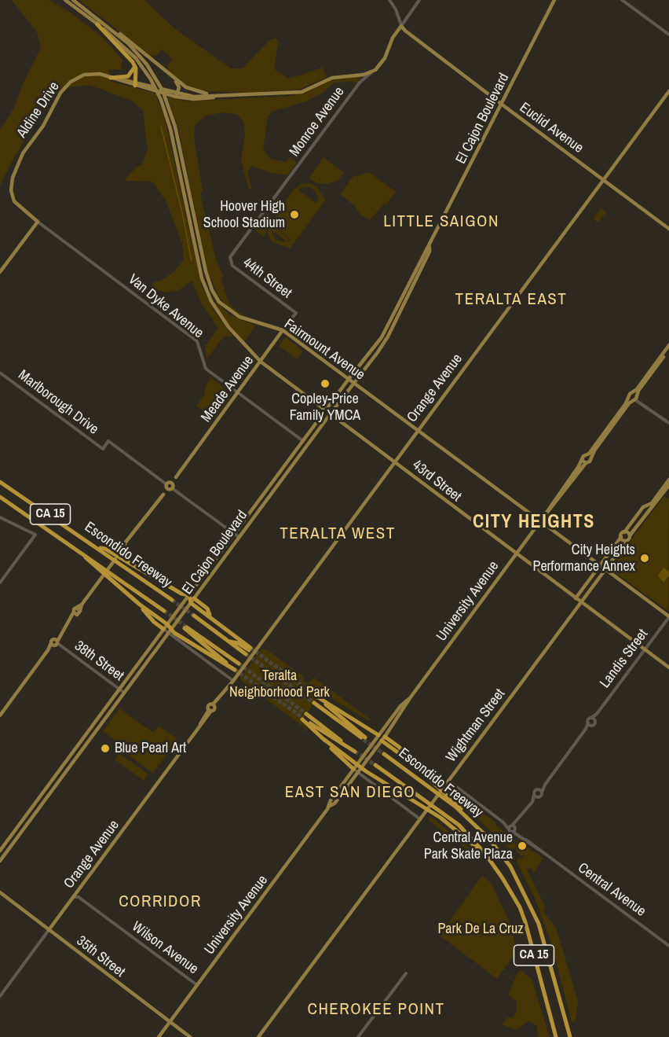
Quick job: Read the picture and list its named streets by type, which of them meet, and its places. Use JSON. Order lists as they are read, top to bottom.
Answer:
{
  "streets": {
    "highway": ["CA 15", "Escondido Freeway"],
    "main road": [
      "Aldine Drive",
      "El Cajon Boulevard",
      "Monroe Avenue",
      "Euclid Avenue",
      "Van Dyke Avenue",
      "Fairmount Avenue",
      "Orange Avenue",
      "Meade Avenue",
      "43rd Street",
      "University Avenue",
      "Wightman Street",
      "35th Street"
    ],
    "street": [
      "44th Street",
      "Marlborough Drive",
      "Landis Street",
      "38th Street",
      "Central Avenue",
      "Wilson Avenue"
    ]
  },
  "crossings": [
    ["Aldine Drive", "Monroe Avenue"],
    ["Aldine Drive", "Van Dyke Avenue"],
    ["El Cajon Boulevard", "Euclid Avenue"],
    ["El Cajon Boulevard", "Van Dyke Avenue"],
    ["El Cajon Boulevard", "Fairmount Avenue"],
    ["El Cajon Boulevard", "43rd Street"],
    ["El Cajon Boulevard", "38th Street"],
    ["Monroe Avenue", "Euclid Avenue"],
    ["Monroe Avenue", "44th Street"],
    ["Euclid Avenue", "Orange Avenue"],
    ["44th Street", "Meade Avenue"],
    ["Van Dyke Avenue", "Meade Avenue"],
    ["Fairmount Avenue", "Orange Avenue"],
    ["Fairmount Avenue", "Meade Avenue"],
    ["Fairmount Avenue", "University Avenue"],
    ["Fairmount Avenue", "Landis Street"],
    ["Fairmount Avenue", "Wightman Street"],
    ["Orange Avenue", "43rd Street"],
    ["Orange Avenue", "Wilson Avenue"],
    ["Orange Avenue", "35th Street"],
    ["Meade Avenue", "Marlborough Drive"],
    ["Meade Avenue", "43rd Street"],
    ["43rd Street", "University Avenue"],
    ["43rd Street", "Landis Street"],
    ["43rd Street", "Wightman Street"],
    ["University Avenue", "Wilson Avenue"],
    ["University Avenue", "35th Street"]
  ],
  "districts": [
    "LITTLE SAIGON",
    "TERALTA EAST",
    "CITY HEIGHTS",
    "TERALTA WEST",
    "EAST SAN DIEGO",
    "CORRIDOR",
    "CHEROKEE POINT"
  ],
  "parks": ["Teralta Neighborhood Park", "Park De La Cruz"],
  "places": [
    "Hoover High School Stadium",
    "Copley-Price Family YMCA",
    "City Heights Performance Annex",
    "Blue Pearl Art",
    "Central Avenue Park Skate Plaza"
  ]
}
